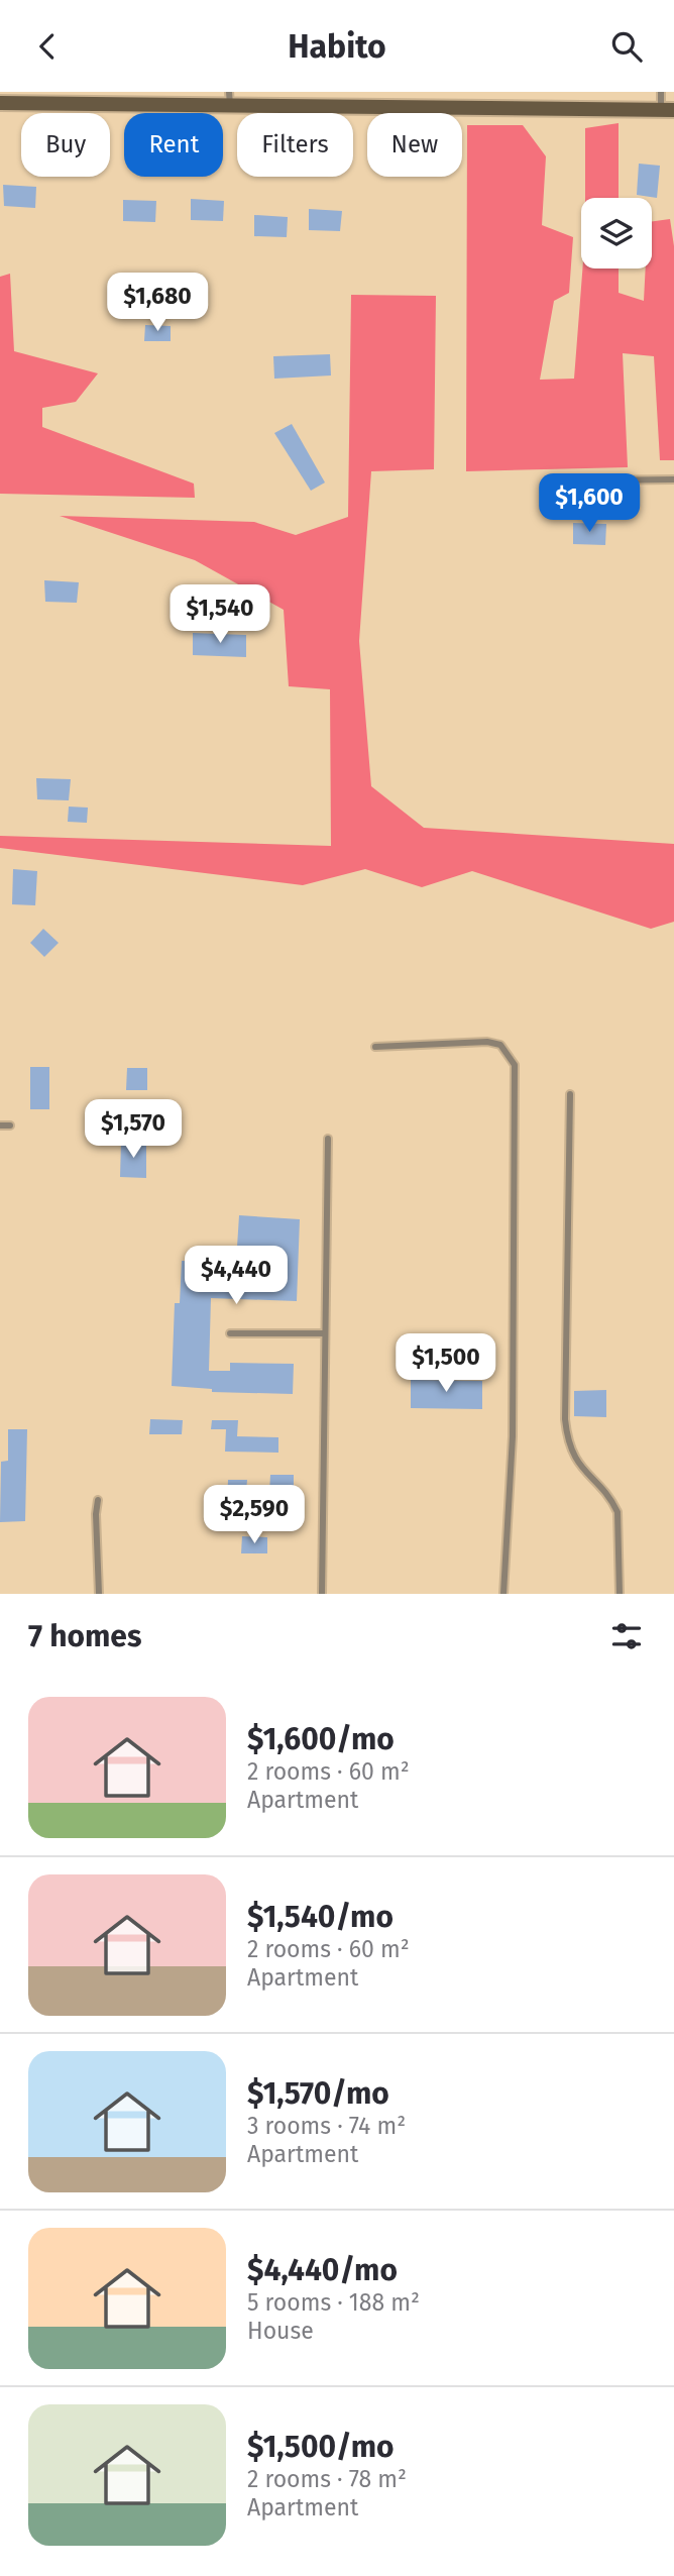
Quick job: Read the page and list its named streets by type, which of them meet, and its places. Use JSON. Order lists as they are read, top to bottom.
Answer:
{
  "page": {
    "header": "Habito",
    "chip": [
      "Buy",
      "Rent",
      "Filters",
      "New"
    ],
    "price": [
      "$1,680",
      "$1,600",
      "$1,540",
      "$1,570",
      "$4,440",
      "$1,500",
      "$2,590"
    ],
    "heading": "7 homes",
    "list": [
      {
        "name": "$1,600/mo",
        "note": "2 rooms · 60 m² · Apartment"
      },
      {
        "name": "$1,540/mo",
        "note": "2 rooms · 60 m² · Apartment"
      },
      {
        "name": "$1,570/mo",
        "note": "3 rooms · 74 m² · Apartment"
      },
      {
        "name": "$4,440/mo",
        "note": "5 rooms · 188 m² · House"
      },
      {
        "name": "$1,500/mo",
        "note": "2 rooms · 78 m² · Apartment"
      }
    ]
  }
}
